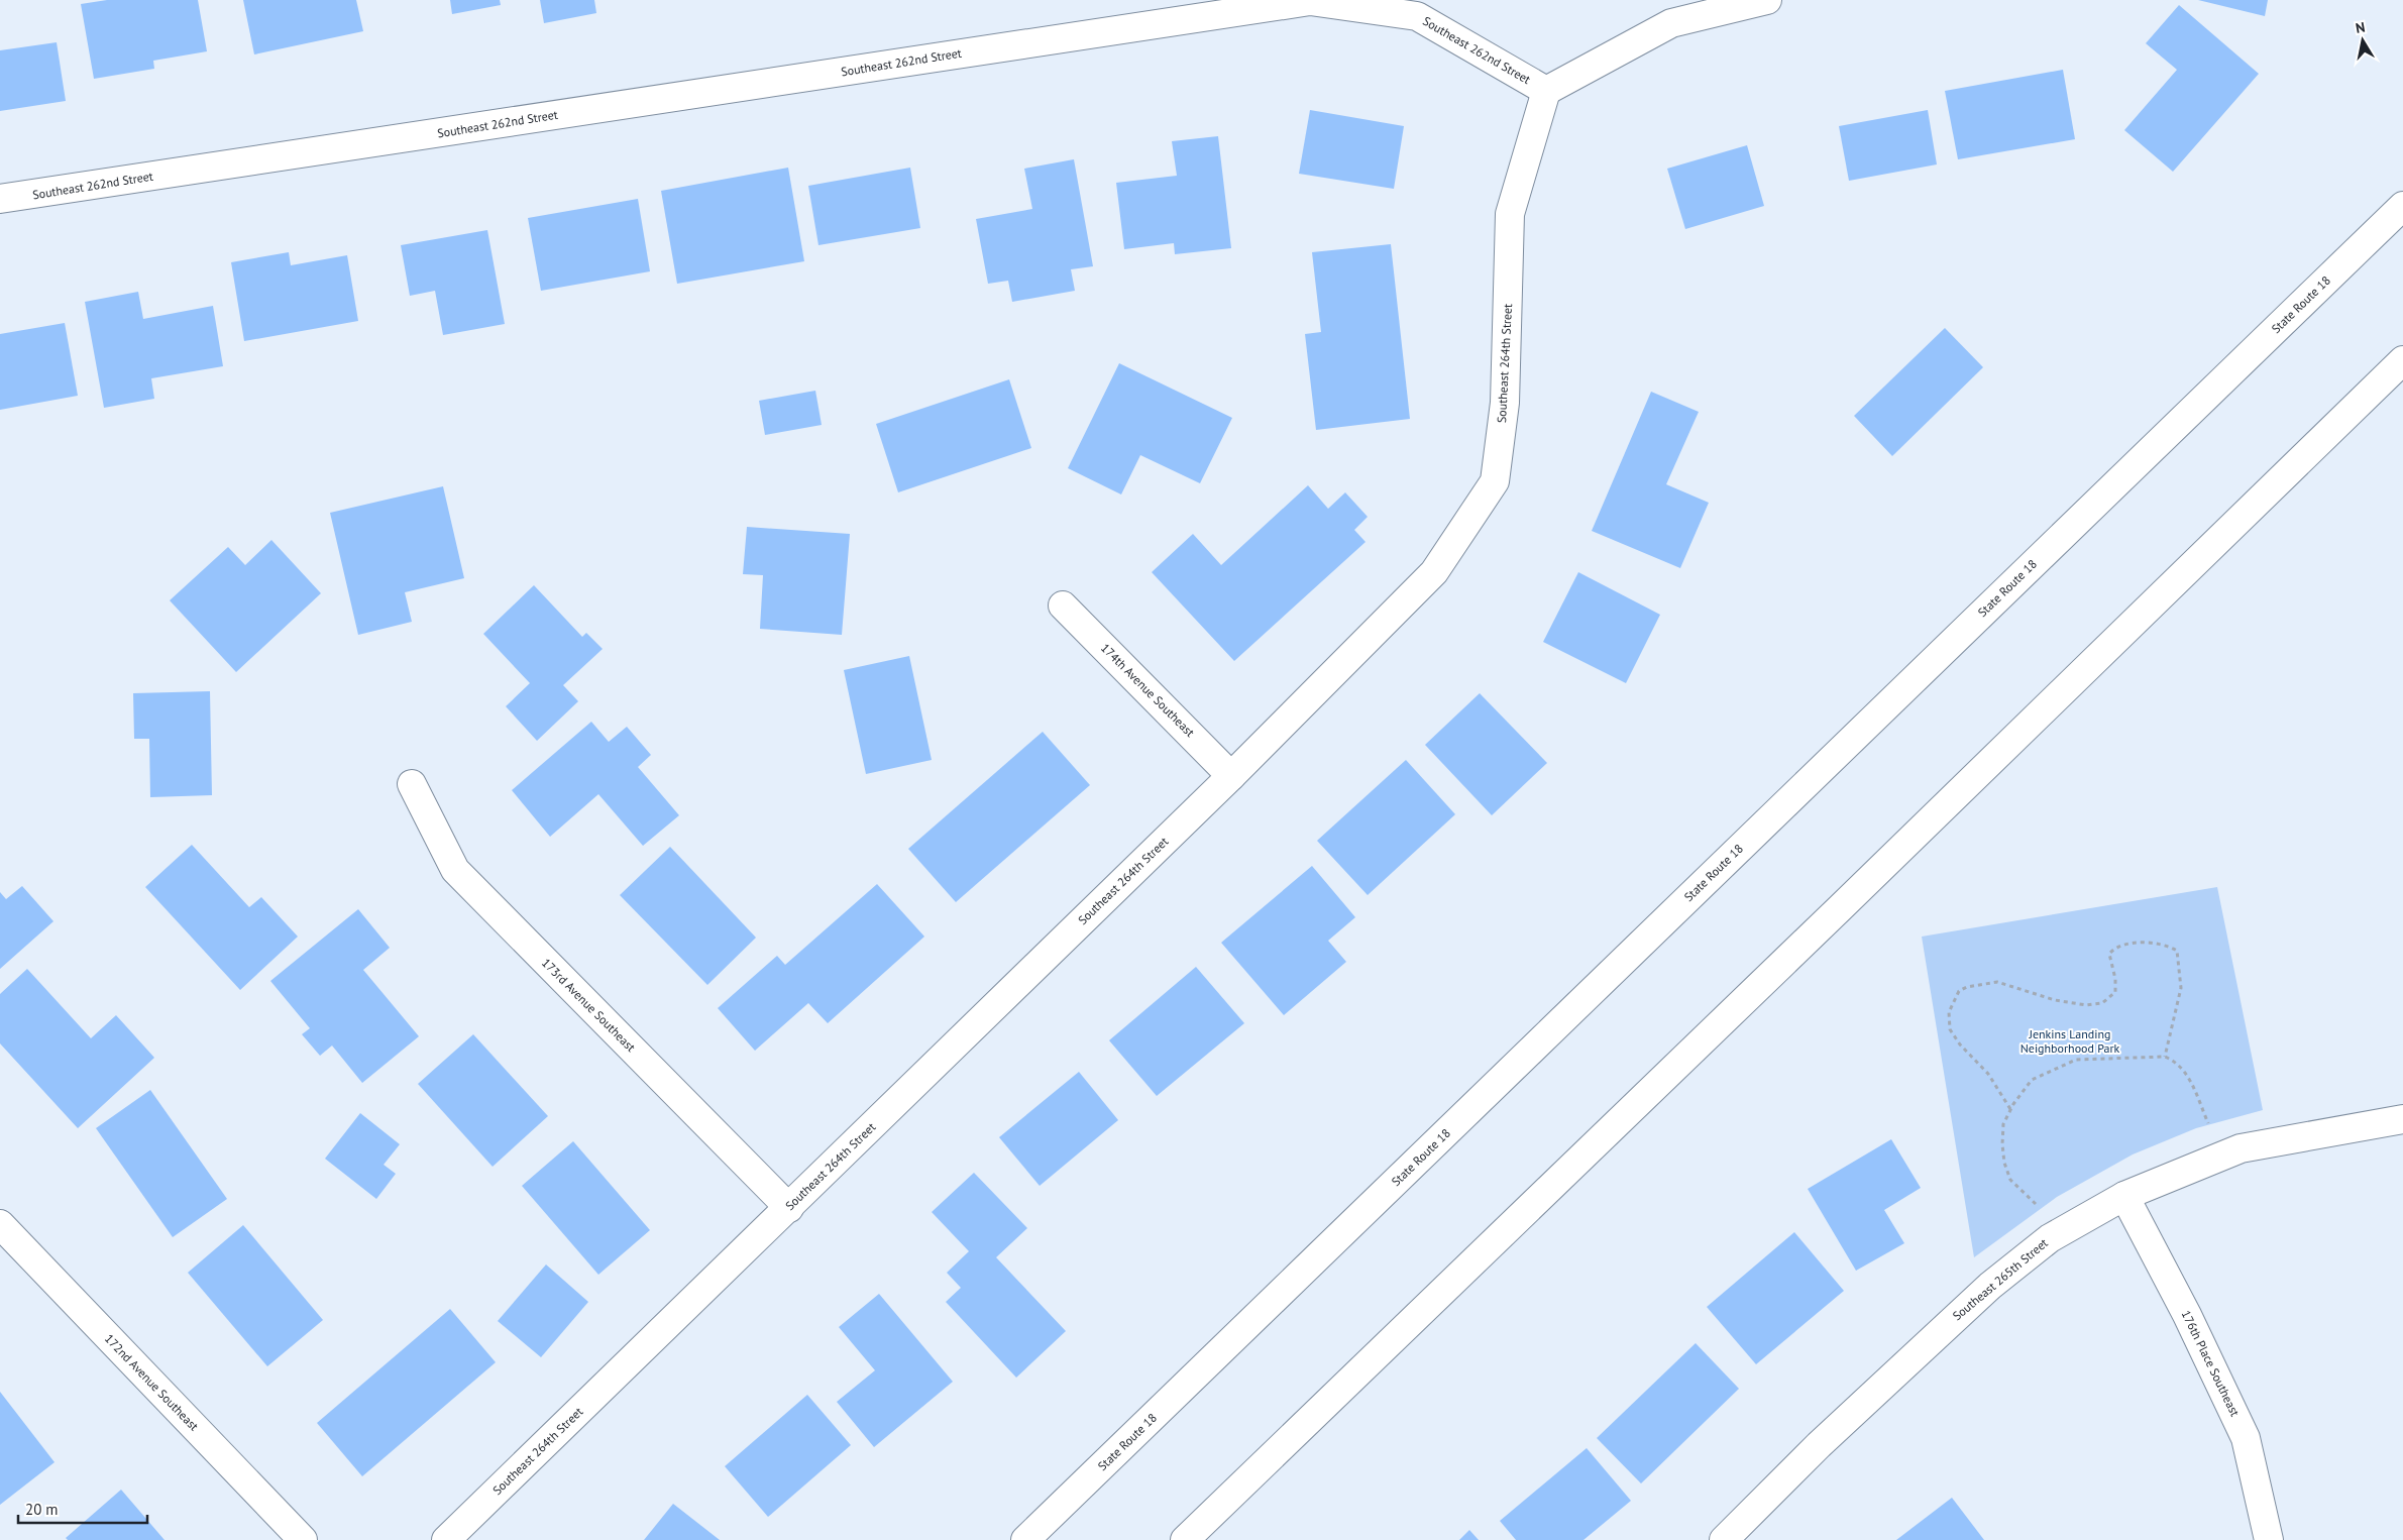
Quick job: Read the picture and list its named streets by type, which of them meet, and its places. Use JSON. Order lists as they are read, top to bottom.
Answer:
{
  "streets": {
    "main road": [
      "Southeast 262nd Street",
      "State Route 18",
      "Southeast 264th Street",
      "174th Avenue Southeast",
      "173rd Avenue Southeast",
      "Southeast 265th Street",
      "176th Place Southeast",
      "172nd Avenue Southeast"
    ]
  },
  "crossings": [
    ["Southeast 262nd Street", "Southeast 264th Street"],
    ["Southeast 264th Street", "174th Avenue Southeast"],
    ["Southeast 264th Street", "173rd Avenue Southeast"],
    ["Southeast 265th Street", "176th Place Southeast"]
  ],
  "parks": ["Jenkins Landing Neighborhood Park"],
  "scale_bar": "20 m",
  "north": "top"
}
